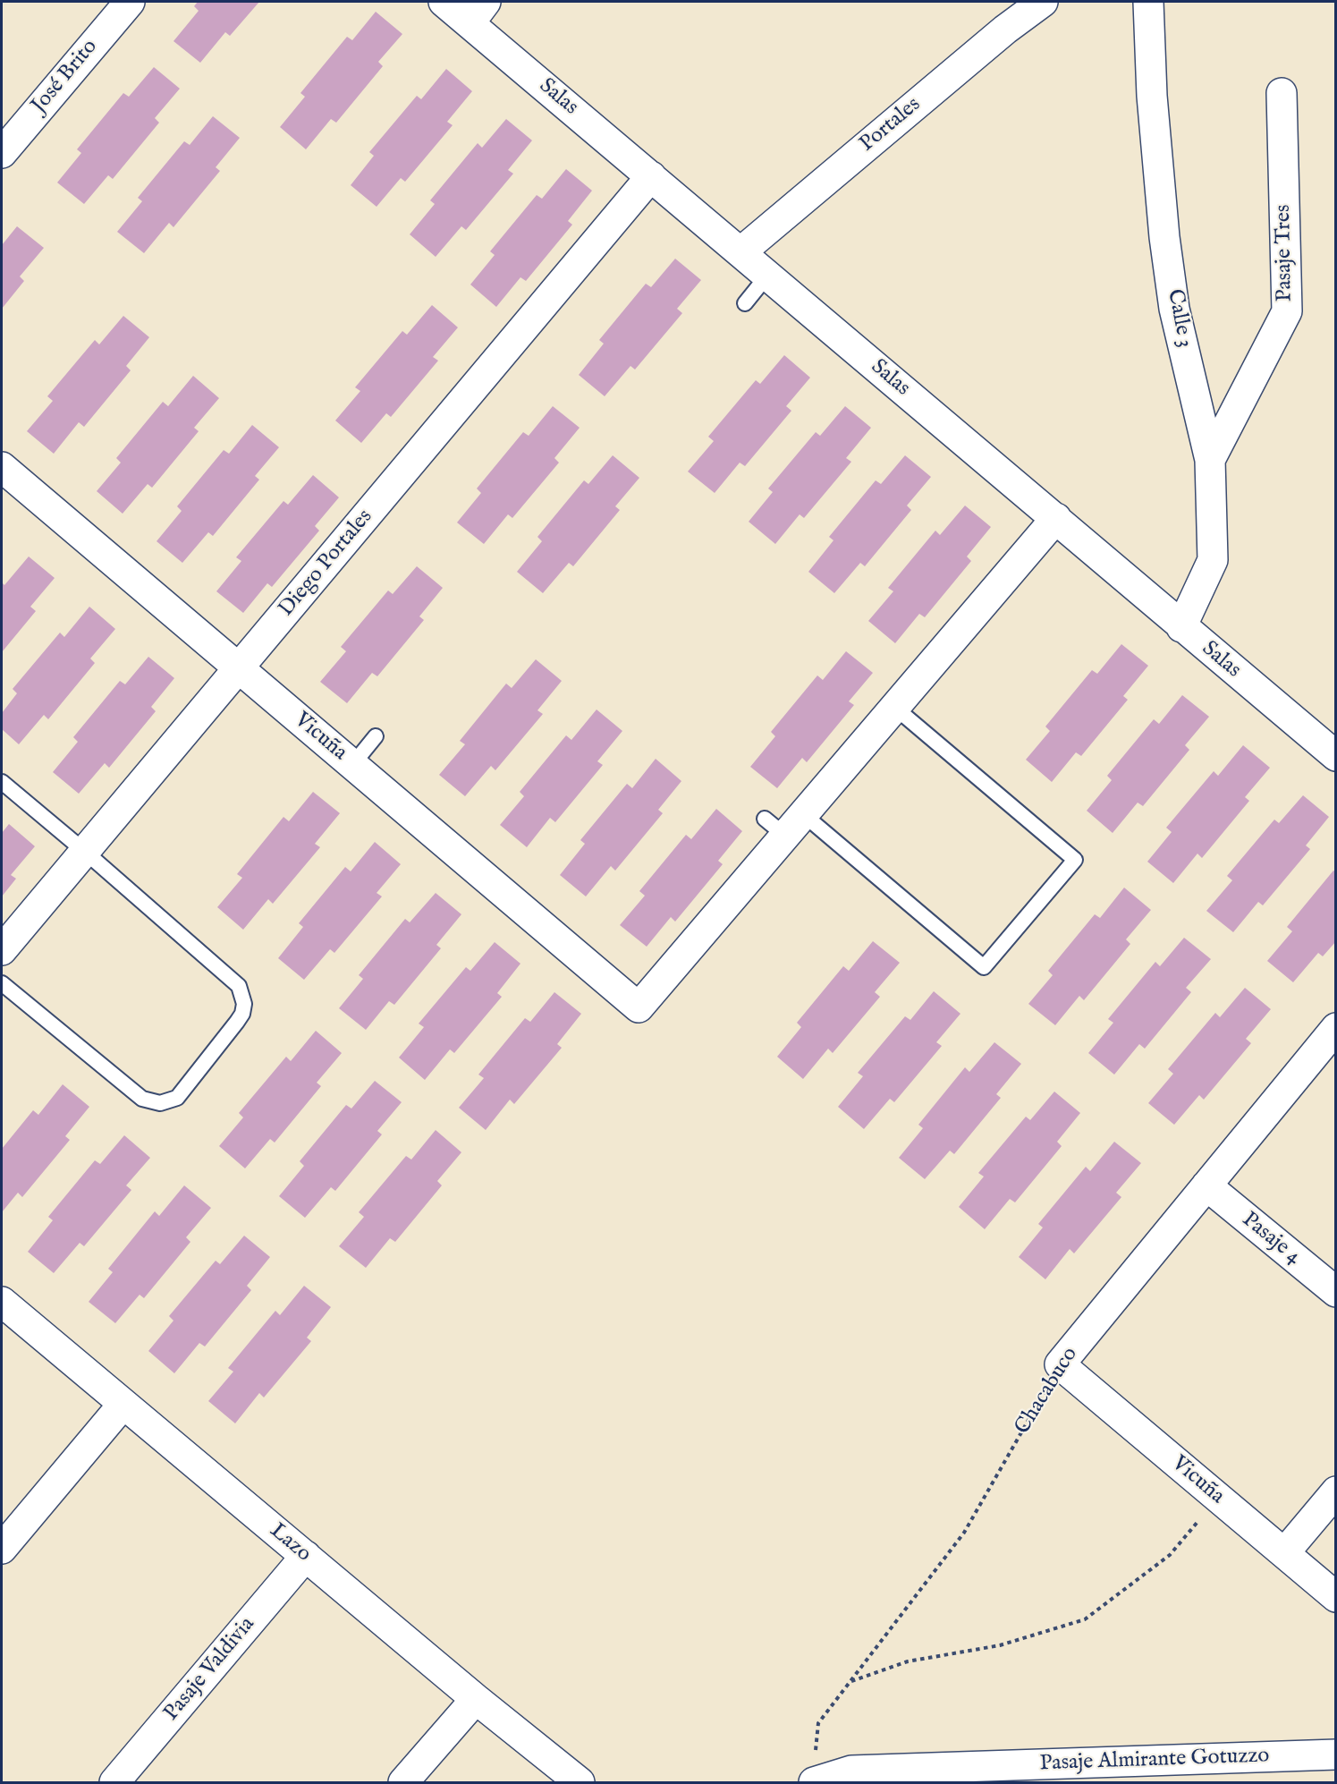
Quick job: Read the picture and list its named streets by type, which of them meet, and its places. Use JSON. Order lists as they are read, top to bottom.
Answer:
{
  "streets": {
    "street": [
      "José Brito",
      "Salas",
      "Portales",
      "Pasaje Tres",
      "Calle 3",
      "Diego Portales",
      "Vicuña",
      "Pasaje 4",
      "Chacabuco",
      "Lazo",
      "Pasaje Valdivia",
      "Pasaje Almirante Gotuzzo"
    ]
  },
  "crossings": [
    ["Salas", "Portales"],
    ["Salas", "Calle 3"],
    ["Salas", "Diego Portales"],
    ["Pasaje Tres", "Calle 3"],
    ["Diego Portales", "Vicuña"],
    ["Vicuña", "Chacabuco"],
    ["Pasaje 4", "Chacabuco"],
    ["Lazo", "Pasaje Valdivia"]
  ]
}
